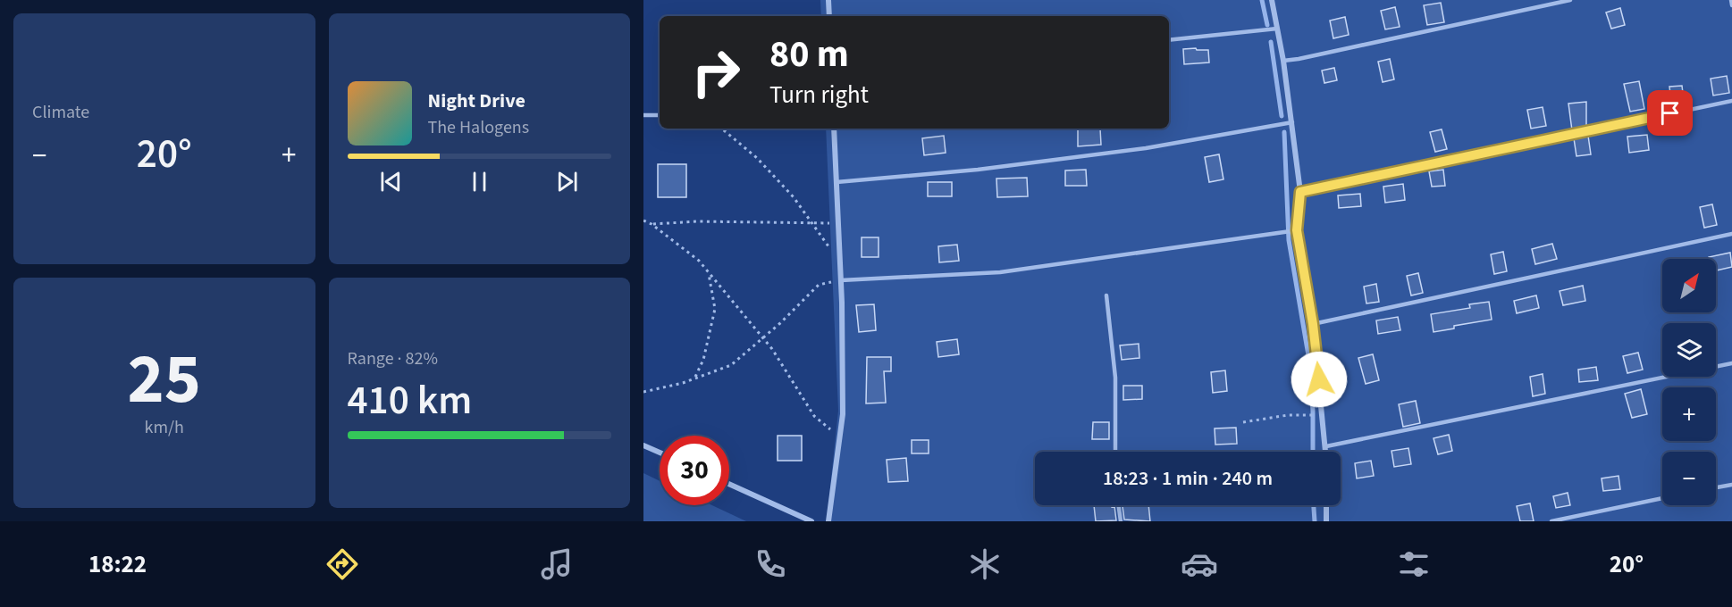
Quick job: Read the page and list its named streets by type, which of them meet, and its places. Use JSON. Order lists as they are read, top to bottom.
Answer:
{
  "north": "top right",
  "page": {
    "tile": [
      "Climate",
      ["25", "km/h"],
      ["Range · 82%", "410 km"]
    ],
    "turn": ["80 m", "Turn right"],
    "song": ["Night Drive", "The Halogens"],
    "heat": ["−", "20°", "+"],
    "map_buttons": ["+", "−"],
    "limit": "30",
    "trip": "18:23 · 1 min · 240 m",
    "tabs": ["18:22", "20°"]
  }
}
